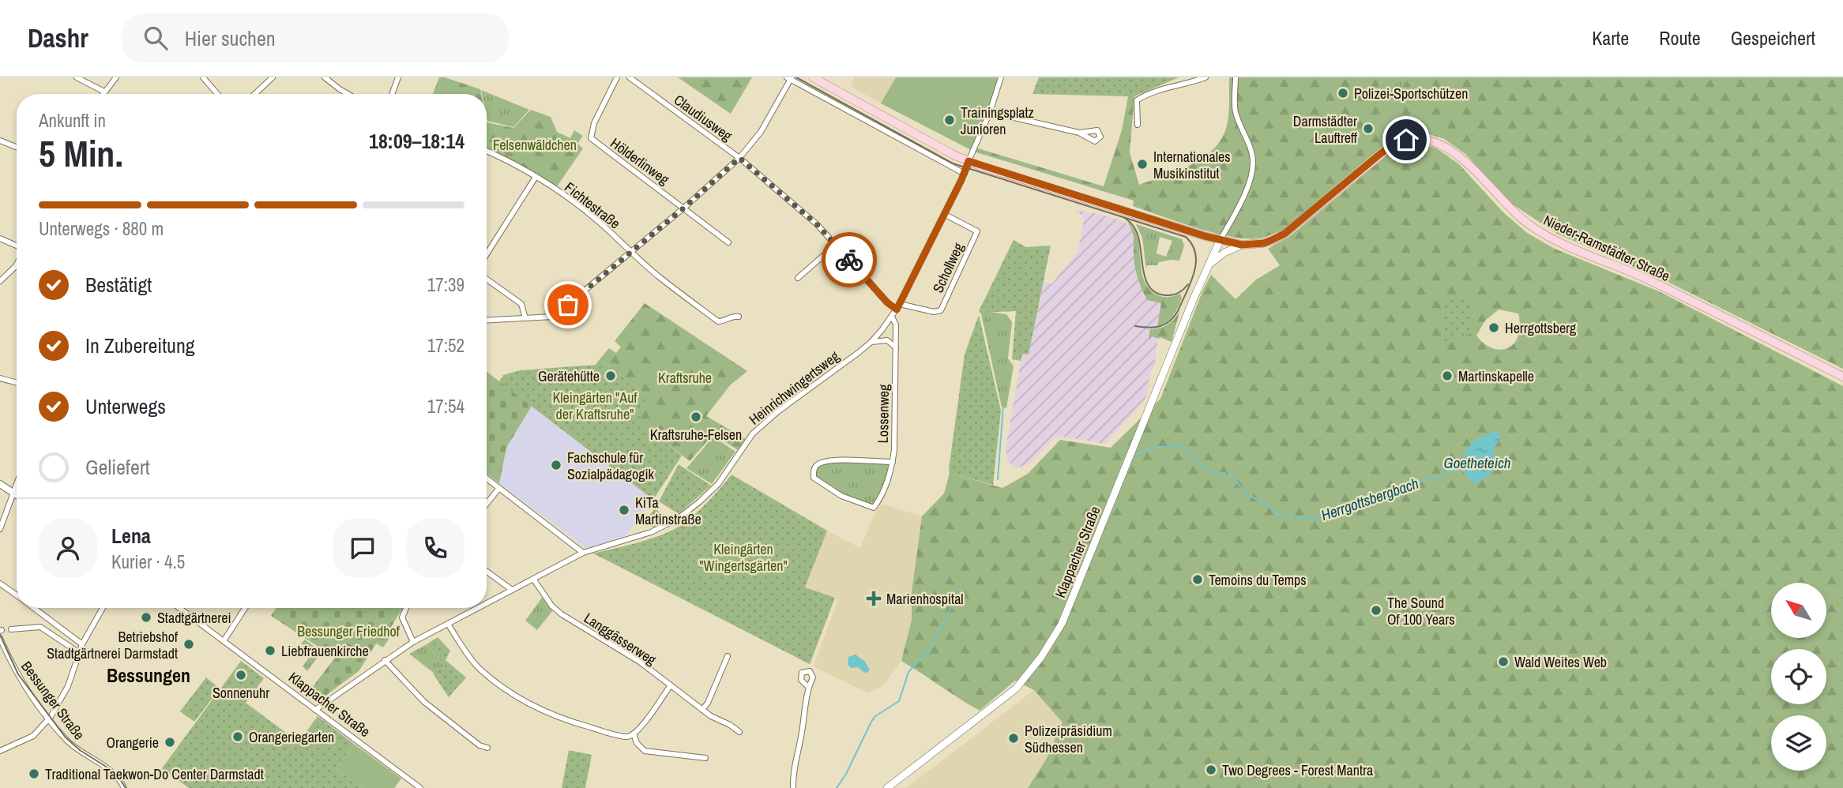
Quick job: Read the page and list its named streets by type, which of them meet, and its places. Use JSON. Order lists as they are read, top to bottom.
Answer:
{
  "streets": {
    "main road": ["Nieder-Ramstädter Straße", "Klappacher Straße"],
    "street": [
      "Claudiusweg",
      "Hölderlinweg",
      "Fichtestraße",
      "Schollweg",
      "Heinrichwingertsweg",
      "Lossenweg",
      "Langgässerweg",
      "Bessunger Straße"
    ]
  },
  "crossings": [
    ["Claudiusweg", "Schollweg"],
    ["Claudiusweg", "Heinrichwingertsweg"],
    ["Nieder-Ramstädter Straße", "Heinrichwingertsweg"],
    ["Nieder-Ramstädter Straße", "Klappacher Straße"],
    ["Schollweg", "Heinrichwingertsweg"],
    ["Heinrichwingertsweg", "Lossenweg"],
    ["Heinrichwingertsweg", "Klappacher Straße"],
    ["Heinrichwingertsweg", "Langgässerweg"]
  ],
  "districts": ["Bessungen"],
  "water": ["Goetheteich", "Herrgottsbergbach"],
  "parks": [
    "Felsenwäldchen",
    "Kraftsruhe",
    "Kleingärten \"Auf der Kraftsruhe\"",
    "Kleingärten \"Wingertsgärten\"",
    "Bessunger Friedhof"
  ],
  "places": {
    "other": [
      "Polizei-Sportschützen",
      "Trainingsplatz Junioren",
      "Darmstädter Lauftreff",
      "Internationales Musikinstitut",
      "Herrgottsberg",
      "Gerätehütte",
      "Martinskapelle",
      "Kraftsruhe-Felsen",
      "Fachschule für Sozialpädagogik",
      "KiTa Martinstraße",
      "Temoins du Temps",
      "The Sound Of 100 Years",
      "Stadtgärtnerei",
      "Betriebshof Stadtgärtnerei Darmstadt",
      "Liebfrauenkirche",
      "Wald Weites Web",
      "Sonnenuhr",
      "Orangeriegarten",
      "Polizeipräsidium Südhessen",
      "Orangerie",
      "Two Degrees - Forest Mantra",
      "Traditional Taekwon-Do Center Darmstadt"
    ],
    "health": ["Marienhospital"]
  },
  "north": "top left",
  "page": {
    "header": "Dashr",
    "search": "Hier suchen",
    "nav": ["Karte", "Route", "Gespeichert"],
    "heading": ["5 Min.", "Ankunft in", "18:09–18:14"],
    "panel": ["Lena", "Kurier · 4.5"],
    "bar": "Unterwegs · 880 m",
    "list": [
      ["Bestätigt", "17:39"],
      ["In Zubereitung", "17:52"],
      ["Unterwegs", "17:54"],
      "Geliefert"
    ]
  }
}
